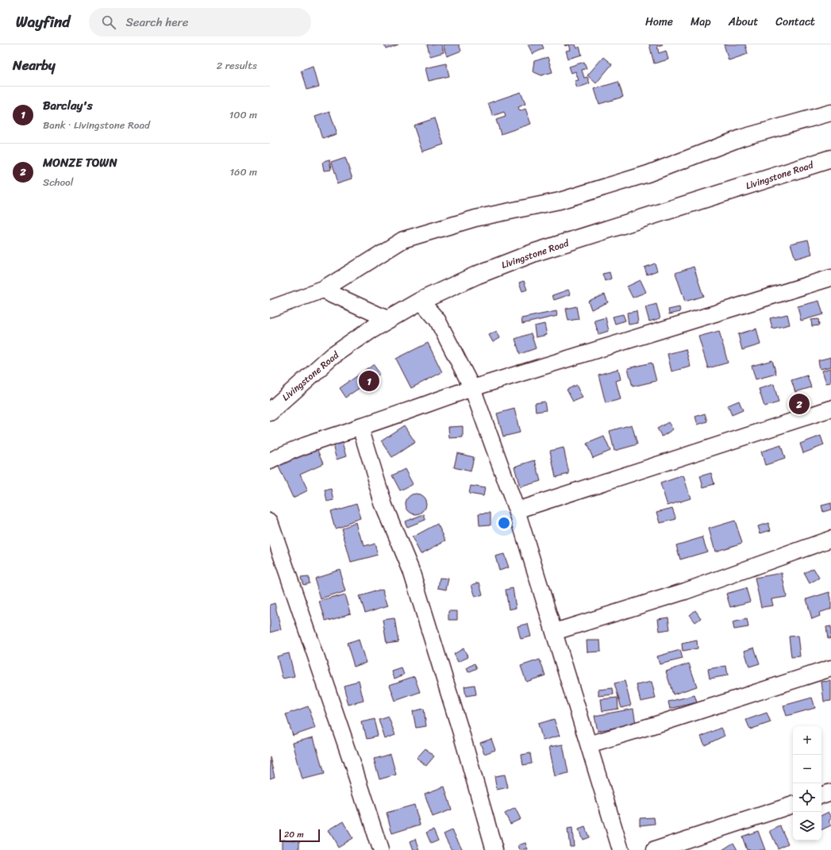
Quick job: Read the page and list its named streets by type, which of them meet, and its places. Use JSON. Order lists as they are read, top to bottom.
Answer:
{
  "streets": {
    "highway": ["Livingstone Road"]
  },
  "scale_bar": "20 m",
  "page": {
    "header": "Wayfind",
    "search": "Search here",
    "nav": [
      "Home",
      "Map",
      "About",
      "Contact"
    ],
    "heading": ["Nearby", "2 results"],
    "list": [
      {
        "mark": "1",
        "name": "Barclay's",
        "note": "Bank · Livingstone Road",
        "value": "100 m"
      },
      {
        "mark": "2",
        "name": "MONZE TOWN",
        "note": "School",
        "value": "160 m"
      }
    ],
    "pins": ["1", "2"],
    "map_buttons": ["+", "−"],
    "scale": "20 m"
  }
}
